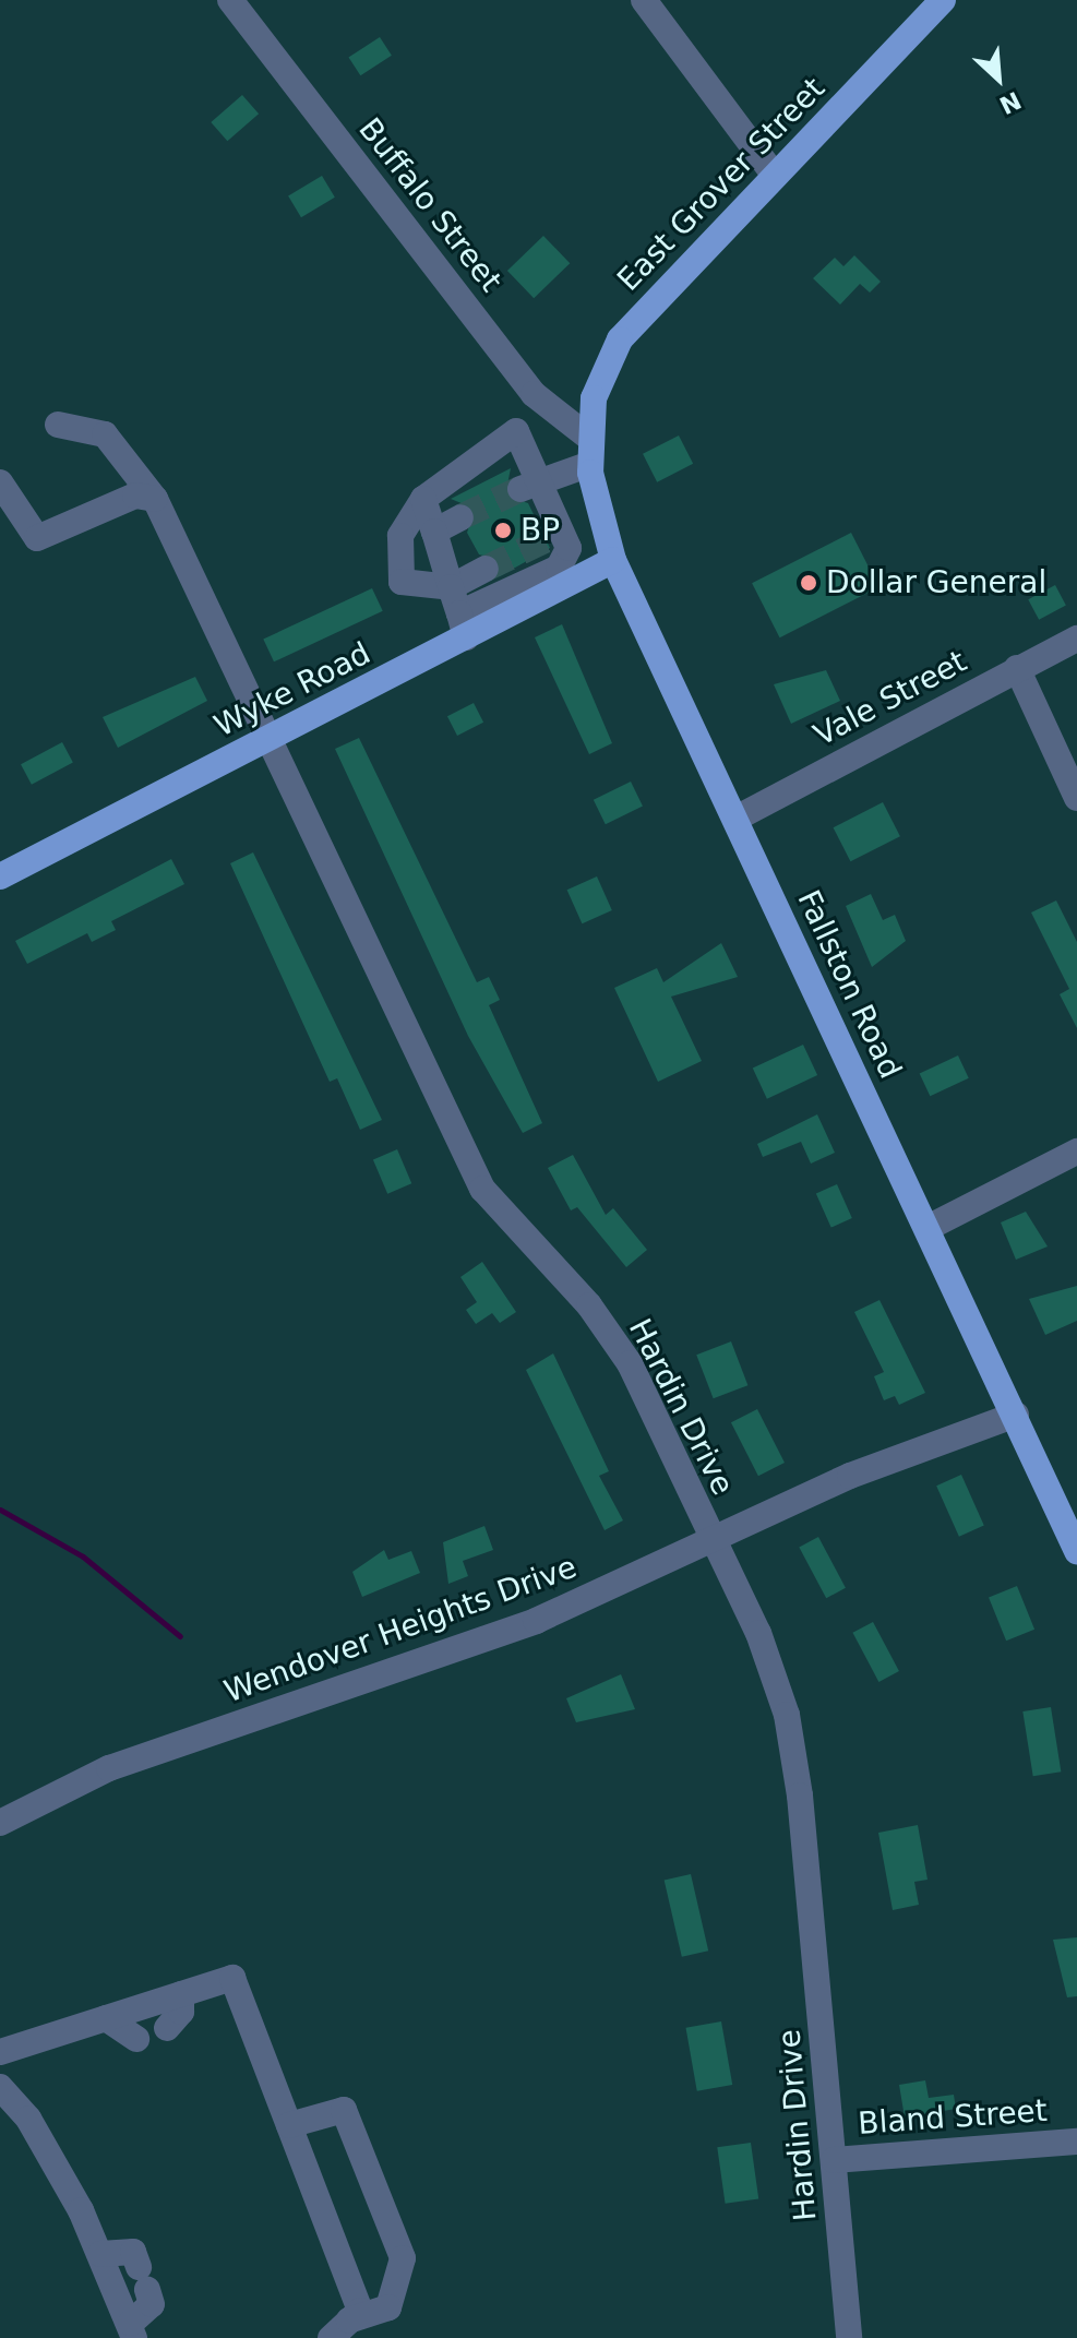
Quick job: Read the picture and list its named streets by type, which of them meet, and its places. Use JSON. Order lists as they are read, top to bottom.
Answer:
{
  "streets": {
    "main road": ["East Grover Street", "Wyke Road", "Fallston Road"],
    "street": [
      "Buffalo Street",
      "Vale Street",
      "Hardin Drive",
      "Wendover Heights Drive",
      "Bland Street"
    ]
  },
  "crossings": [
    ["East Grover Street", "Buffalo Street"],
    ["East Grover Street", "Fallston Road"],
    ["Buffalo Street", "Fallston Road"],
    ["Wyke Road", "Fallston Road"],
    ["Wyke Road", "Hardin Drive"],
    ["Vale Street", "Fallston Road"],
    ["Fallston Road", "Wendover Heights Drive"],
    ["Hardin Drive", "Wendover Heights Drive"],
    ["Hardin Drive", "Bland Street"]
  ],
  "places": ["BP", "Dollar General"],
  "north": "bottom right"
}
